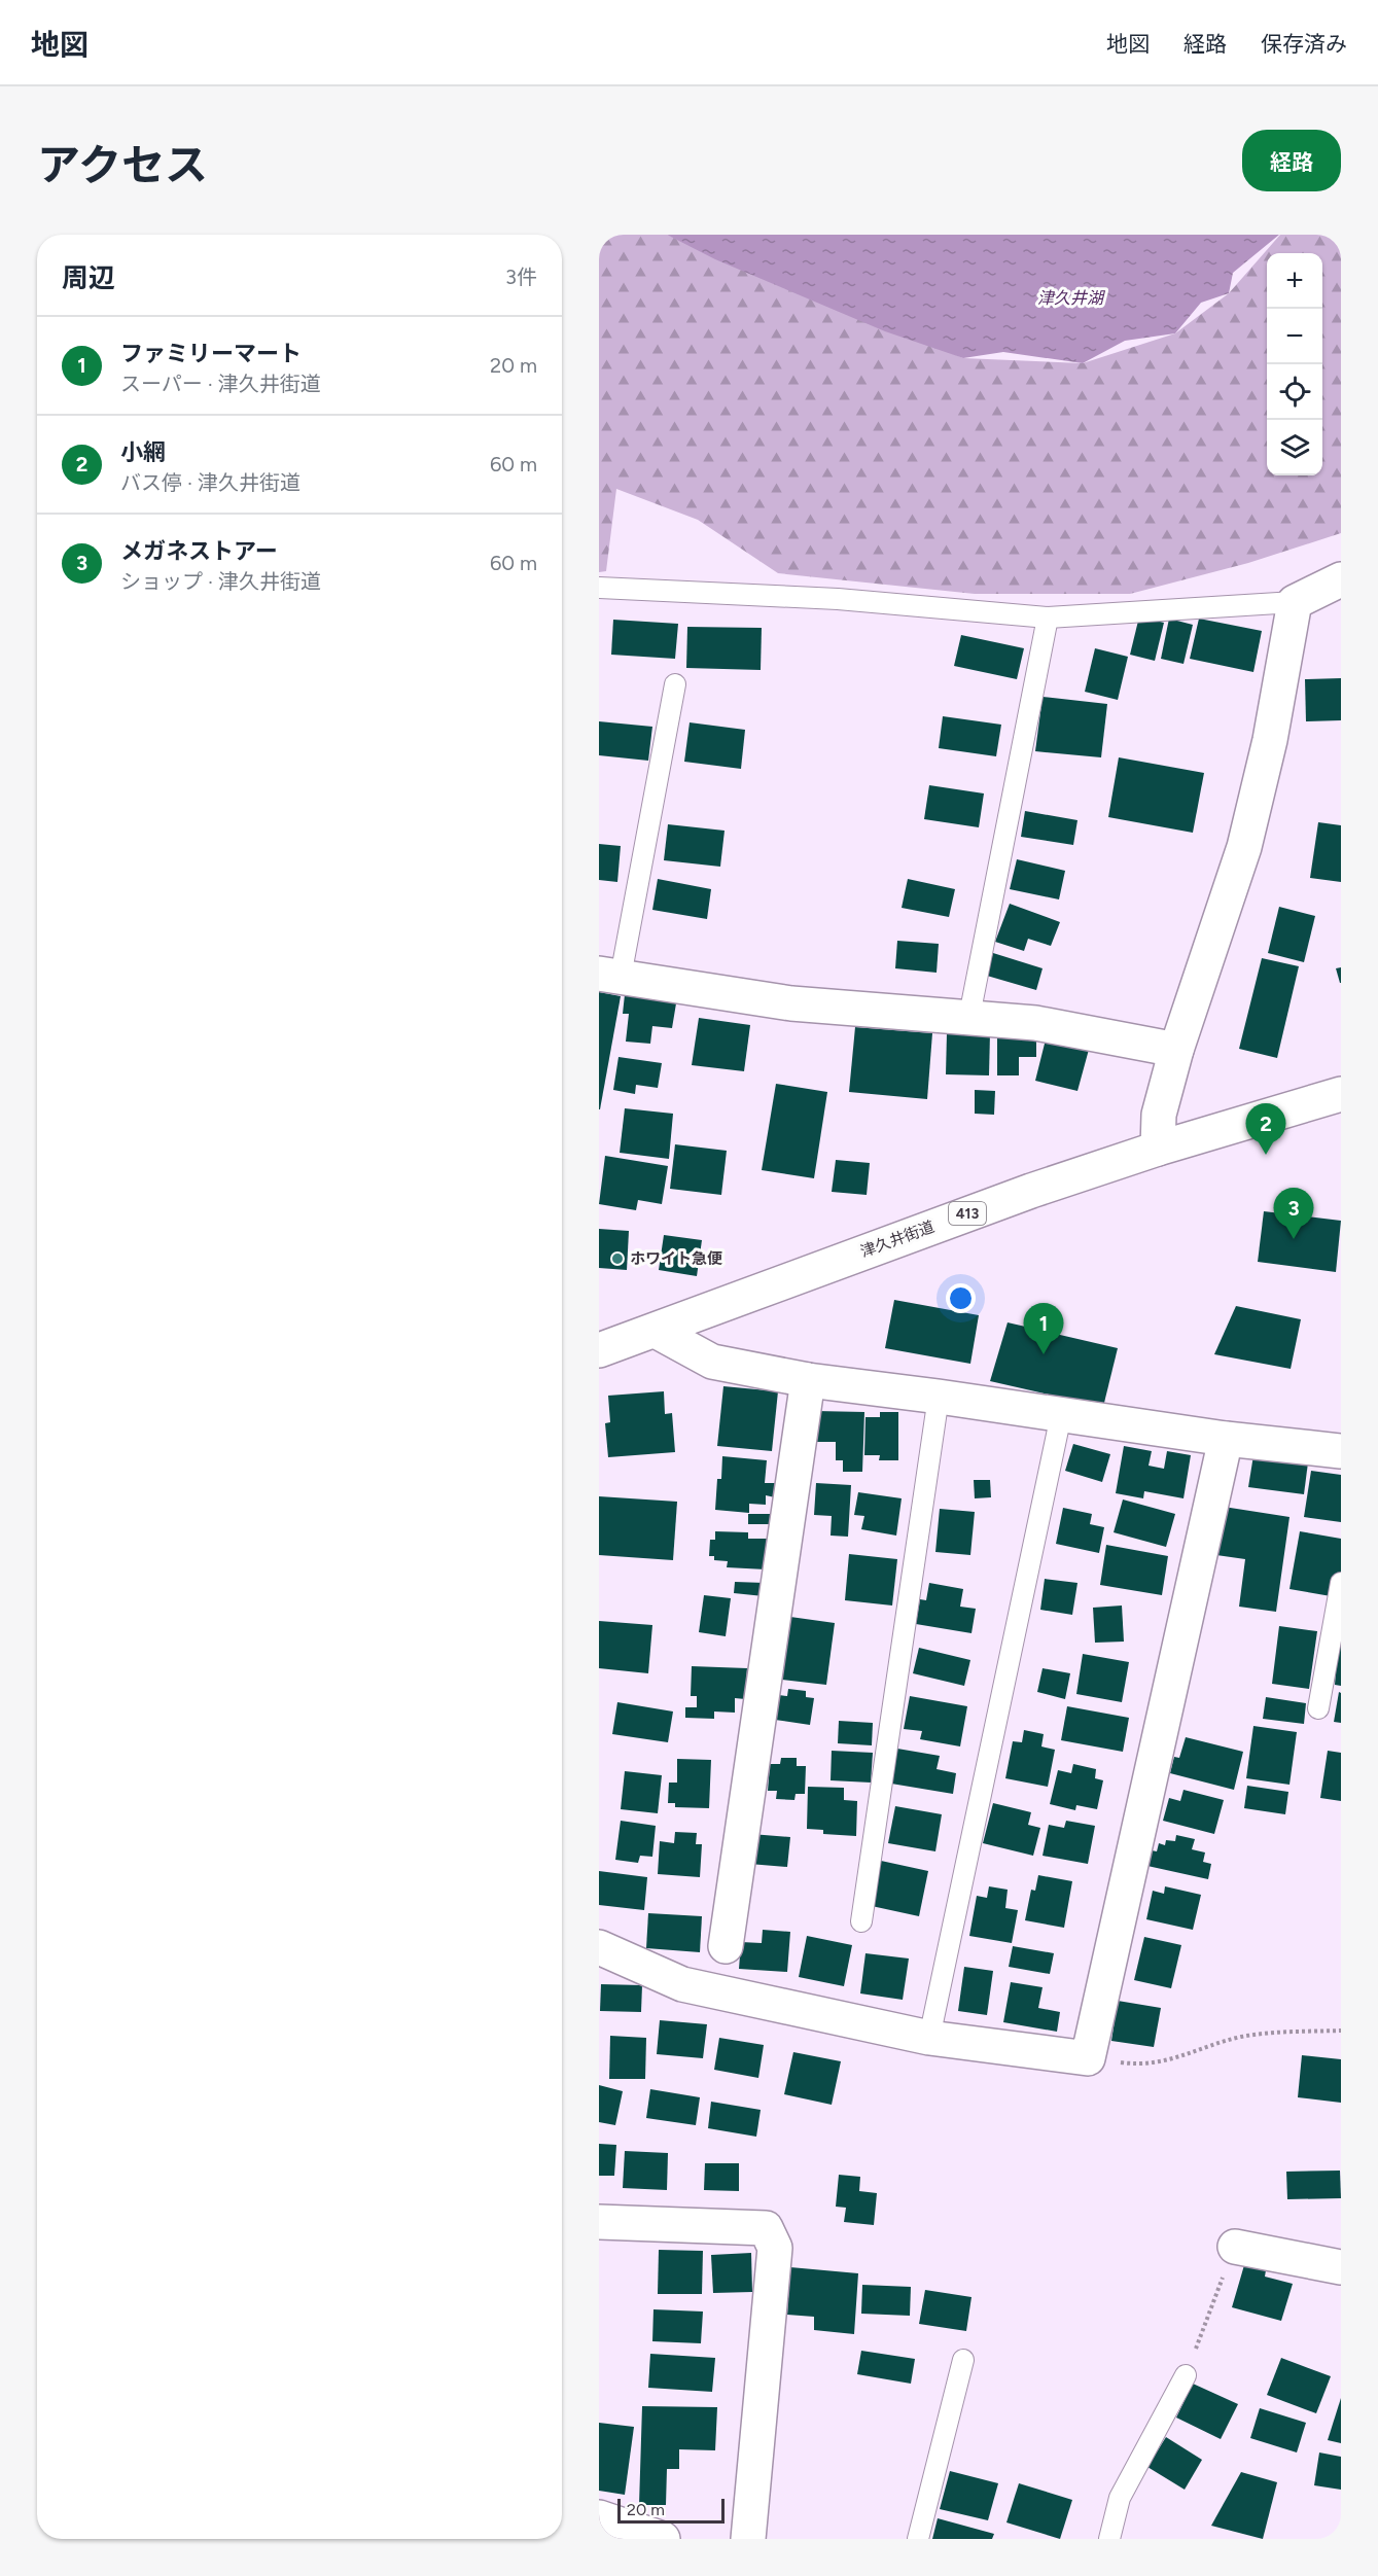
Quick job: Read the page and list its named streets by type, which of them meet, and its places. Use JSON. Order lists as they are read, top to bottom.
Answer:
{
  "streets": {
    "main road": ["413", "津久井街道"]
  },
  "water": ["津久井湖"],
  "places": ["ホワイト急便"],
  "scale_bar": "20 m",
  "page": {
    "header": "地図",
    "nav": ["地図", "経路", "保存済み"],
    "title": "アクセス",
    "buttons": "経路",
    "heading": ["周辺", "3件"],
    "map_buttons": ["+", "−"],
    "list": [
      {
        "mark": "1",
        "name": "ファミリーマート",
        "note": "スーパー · 津久井街道",
        "value": "20 m"
      },
      {
        "mark": "2",
        "name": "小網",
        "note": "バス停 · 津久井街道",
        "value": "60 m"
      },
      {
        "mark": "3",
        "name": "メガネストアー",
        "note": "ショップ · 津久井街道",
        "value": "60 m"
      }
    ],
    "pins": ["2", "3", "1"],
    "scale": "20 m"
  }
}
